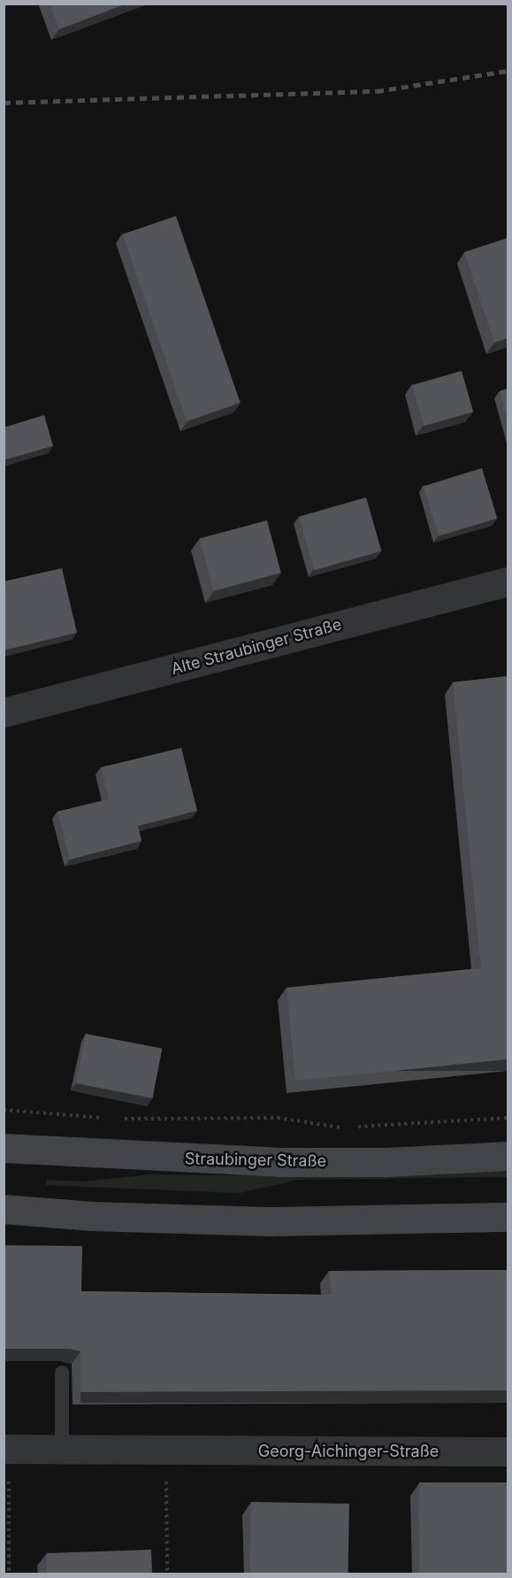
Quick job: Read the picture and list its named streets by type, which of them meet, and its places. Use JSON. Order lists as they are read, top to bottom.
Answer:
{
  "streets": {
    "main road": ["Straubinger Straße"],
    "street": ["Alte Straubinger Straße", "Georg-Aichinger-Straße"]
  }
}
